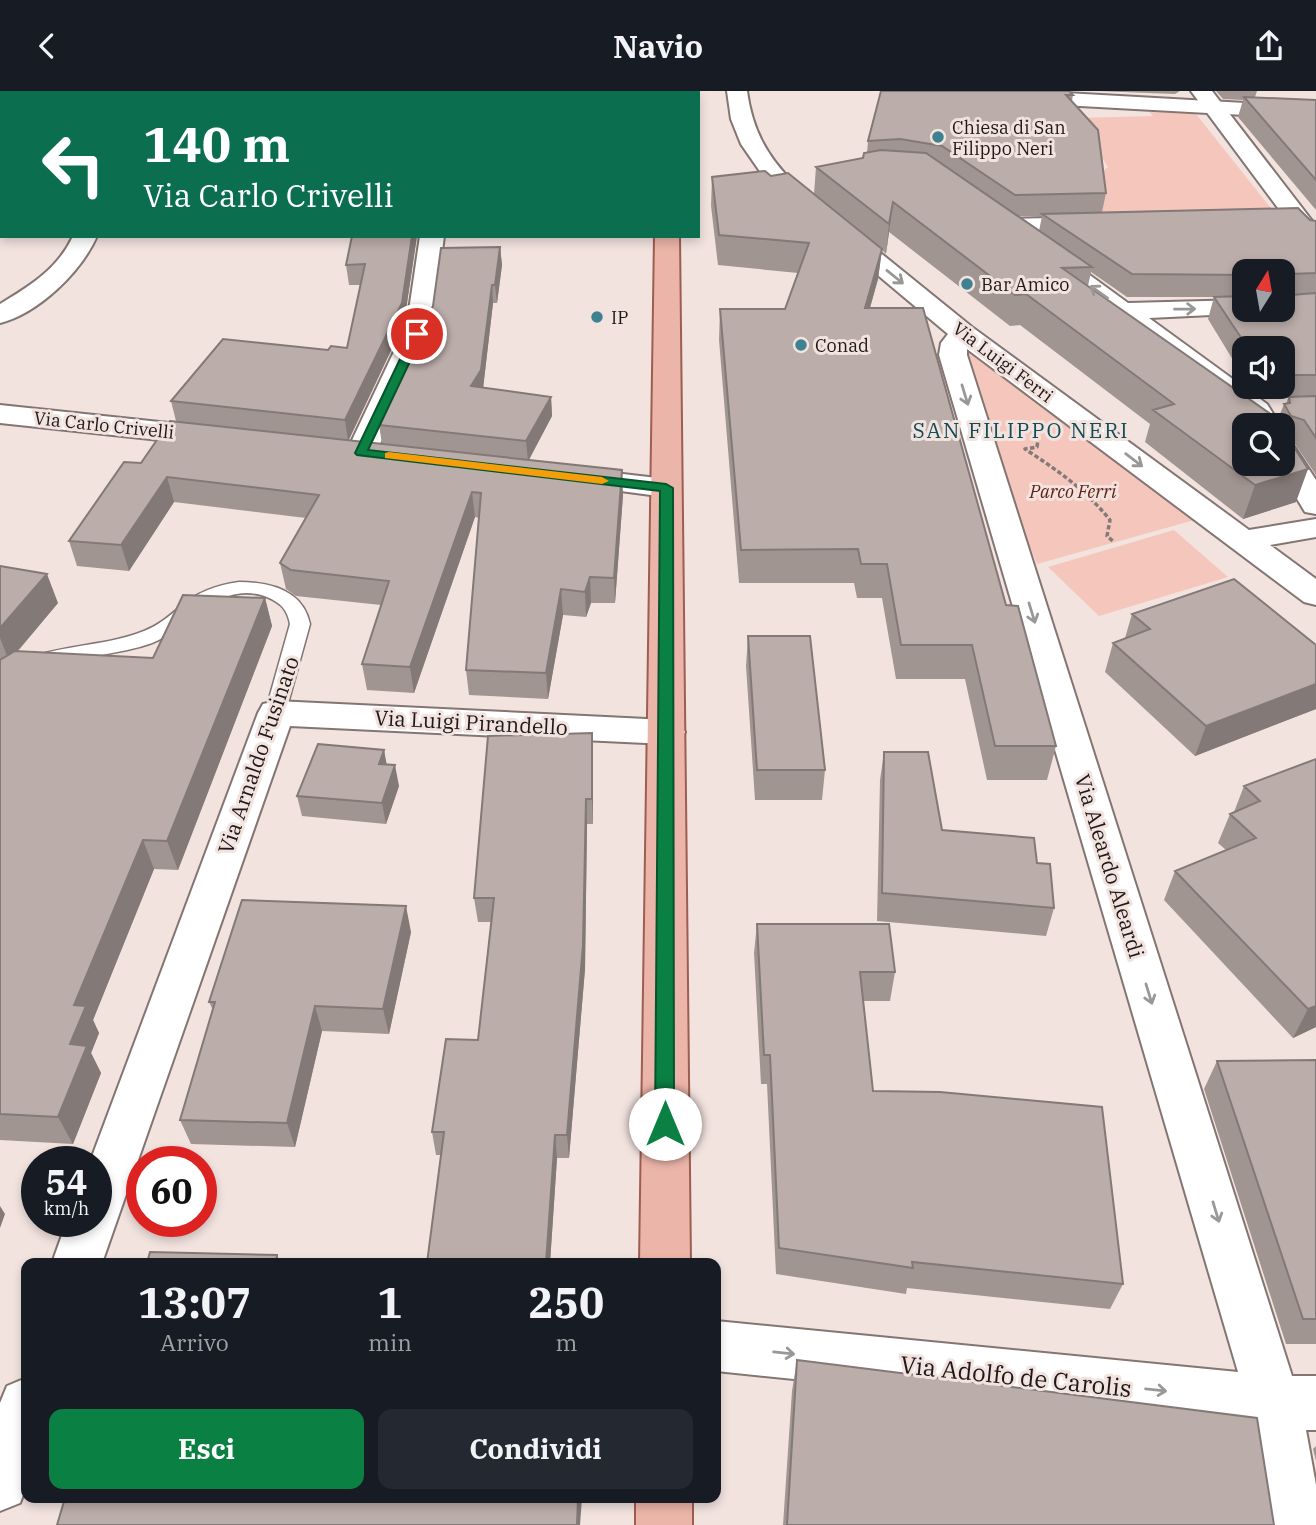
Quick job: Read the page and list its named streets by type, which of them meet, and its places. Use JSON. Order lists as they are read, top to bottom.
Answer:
{
  "streets": {
    "street": [
      "Via Luigi Ferri",
      "Via Carlo Crivelli",
      "Via Luigi Pirandello",
      "Via Arnaldo Fusinato",
      "Via Aleardo Aleardi",
      "Via Adolfo de Carolis"
    ]
  },
  "crossings": [
    ["Via Luigi Ferri", "Via Aleardo Aleardi"],
    ["Via Luigi Pirandello", "Via Arnaldo Fusinato"],
    ["Via Aleardo Aleardi", "Via Adolfo de Carolis"]
  ],
  "one_way": ["Via Aleardo Aleardi", "Via Adolfo de Carolis"],
  "districts": ["SAN FILIPPO NERI"],
  "parks": ["Parco Ferri"],
  "places": [
    "Chiesa di San Filippo Neri",
    "Bar Amico",
    "IP",
    "Conad"
  ],
  "north": "top",
  "page": {
    "header": "Navio",
    "turn": ["140 m", "Via Carlo Crivelli"],
    "speed": "54 km/h",
    "limit": "60",
    "eta": [
      "13:07",
      "Arrivo",
      "1",
      "min",
      "250",
      "m"
    ],
    "buttons": ["Esci", "Condividi"]
  }
}
